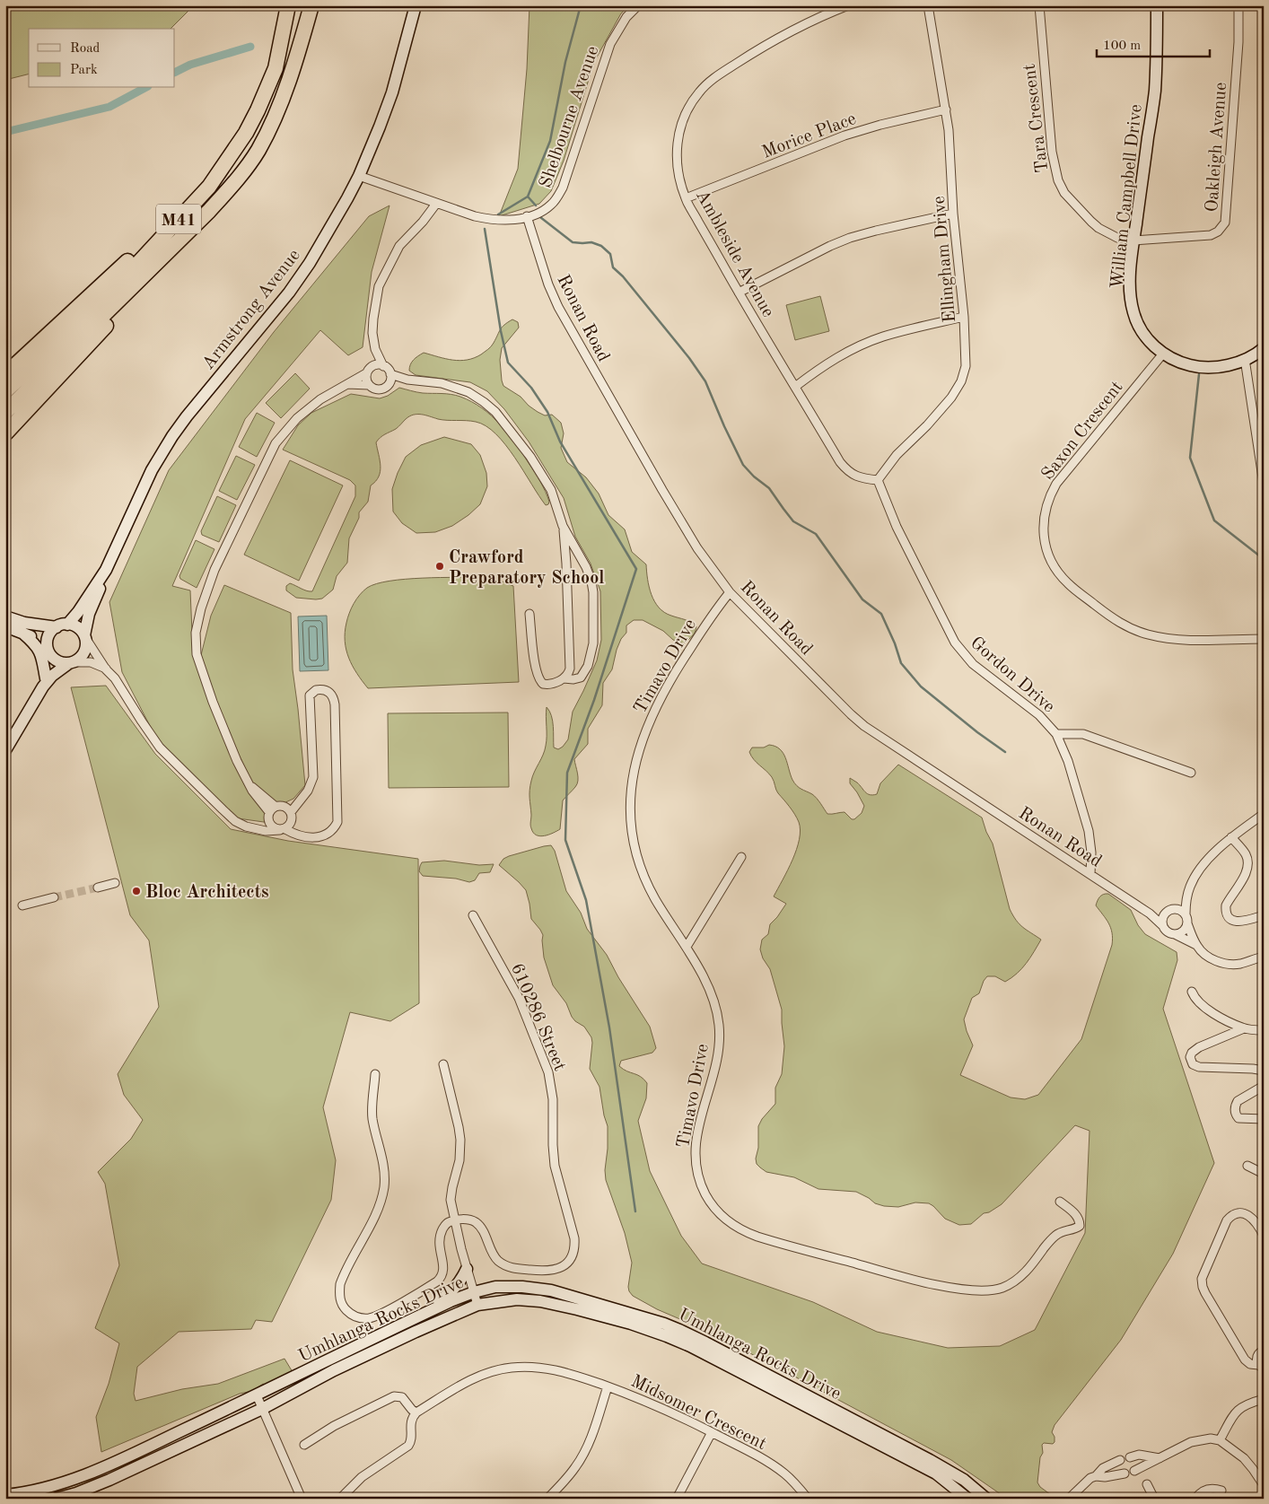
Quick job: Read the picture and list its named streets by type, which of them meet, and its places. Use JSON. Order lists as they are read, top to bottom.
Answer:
{
  "streets": {
    "highway": ["M41"],
    "main road": ["William Campbell Drive", "Armstrong Avenue", "Umhlanga Rocks Drive"],
    "street": [
      "Shelbourne Avenue",
      "Tara Crescent",
      "Morice Place",
      "Oakleigh Avenue",
      "Ambleside Avenue",
      "Ellingham Drive",
      "Ronan Road",
      "Saxon Crescent",
      "Timavo Drive",
      "Gordon Drive",
      "610286 Street",
      "Midsomer Crescent"
    ]
  },
  "crossings": [
    ["Shelbourne Avenue", "Armstrong Avenue"],
    ["Shelbourne Avenue", "Ronan Road"],
    ["Tara Crescent", "Oakleigh Avenue"],
    ["Tara Crescent", "William Campbell Drive"],
    ["Morice Place", "Ambleside Avenue"],
    ["Morice Place", "Ellingham Drive"],
    ["Oakleigh Avenue", "William Campbell Drive"],
    ["William Campbell Drive", "Saxon Crescent"],
    ["Ambleside Avenue", "Ellingham Drive"],
    ["Ambleside Avenue", "Gordon Drive"],
    ["Ellingham Drive", "Gordon Drive"],
    ["Ronan Road", "Timavo Drive"],
    ["Ronan Road", "Gordon Drive"]
  ],
  "places": ["Crawford Preparatory School", "Bloc Architects"],
  "legend": ["Road", "Park"],
  "scale_bar": "100 m"
}
